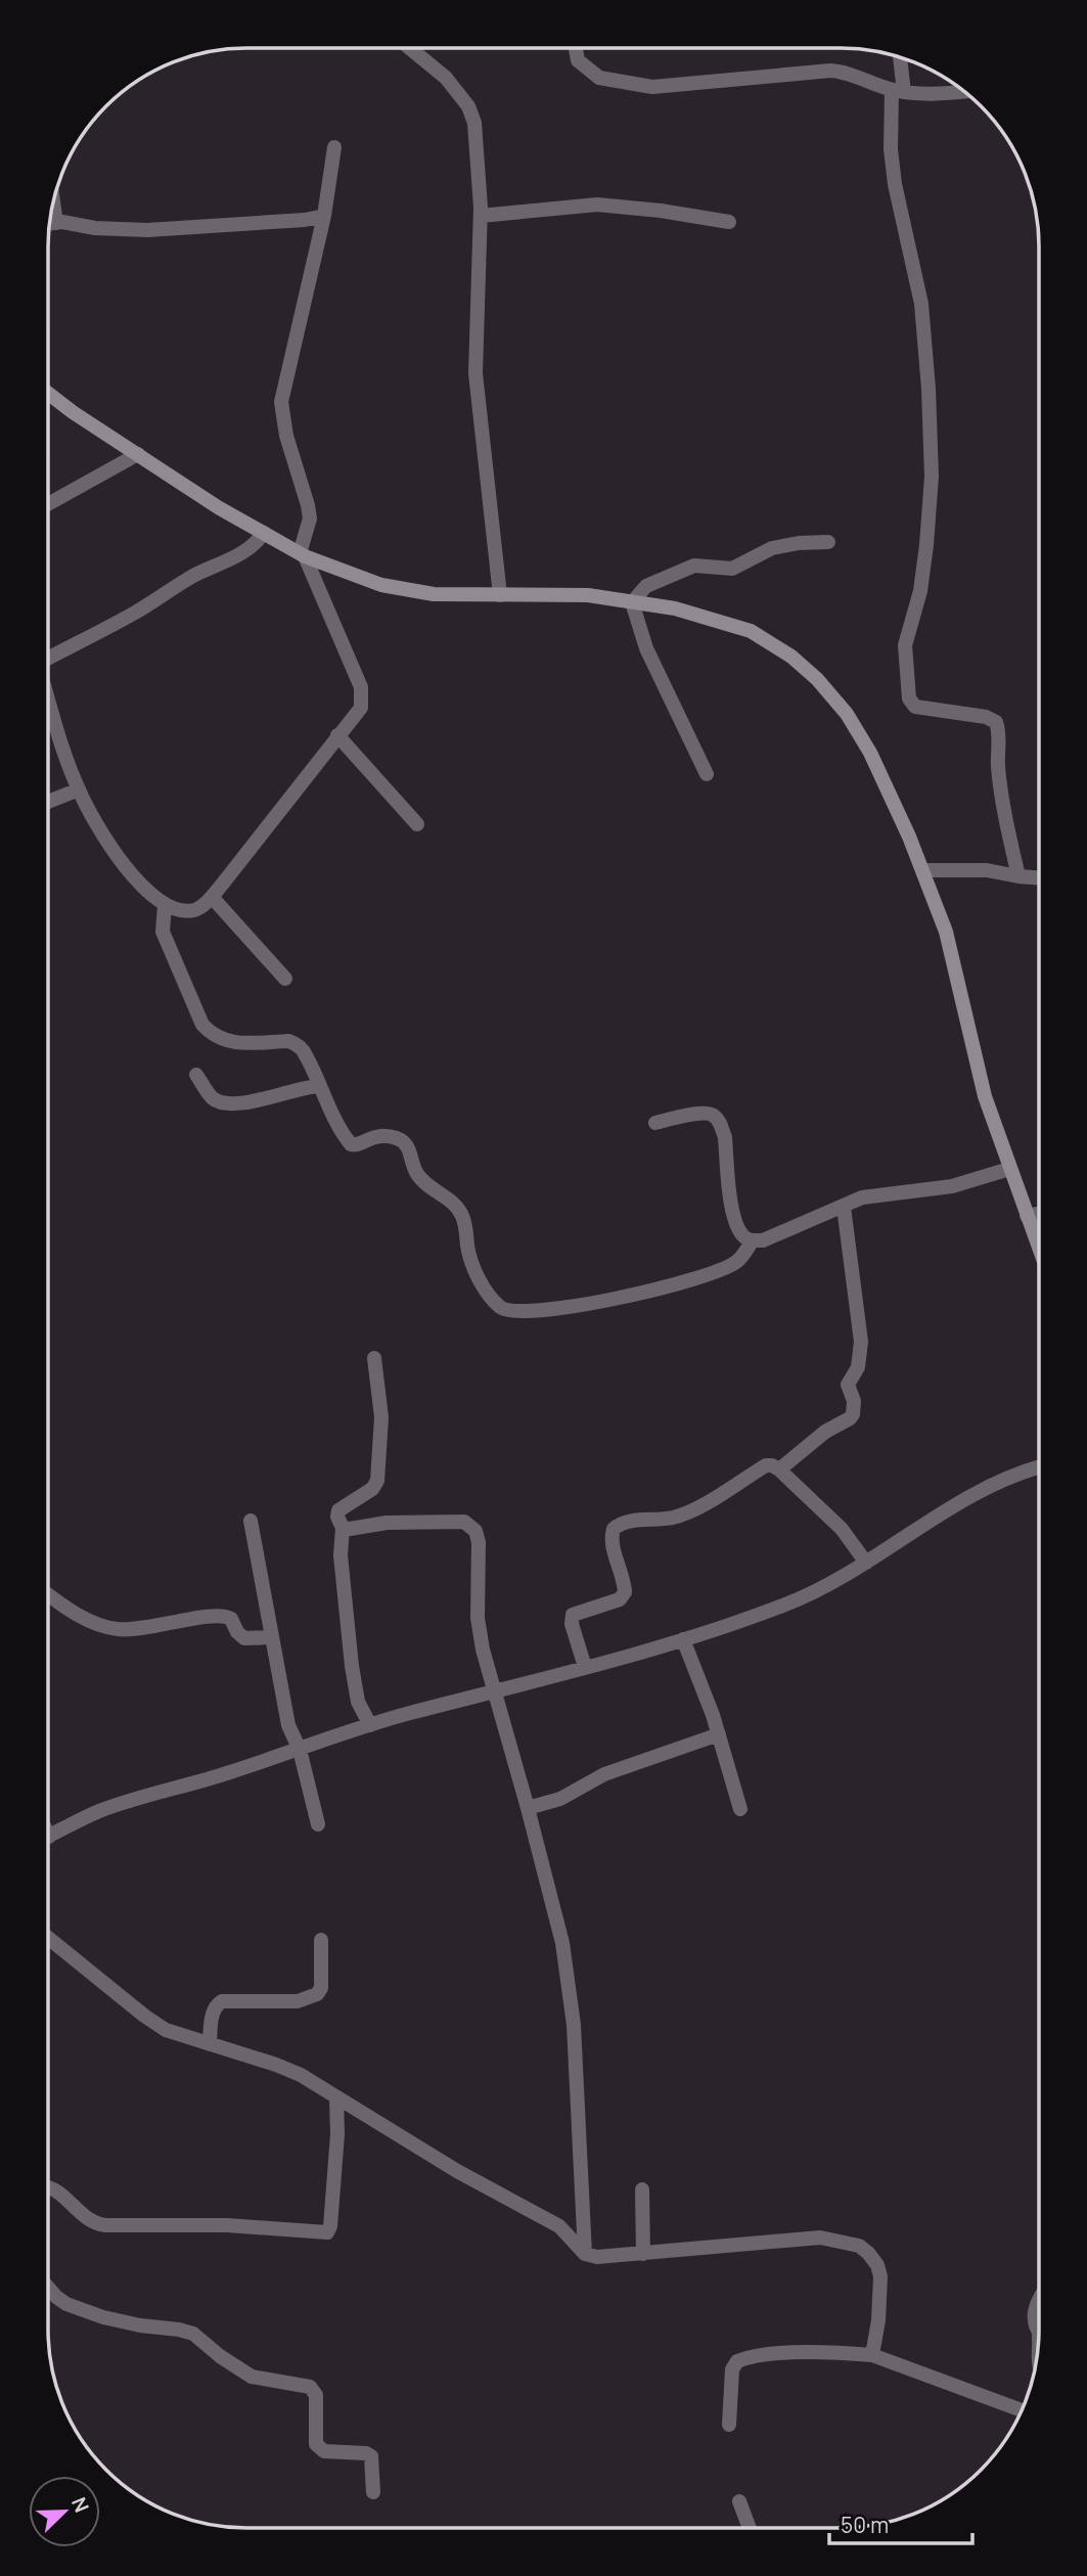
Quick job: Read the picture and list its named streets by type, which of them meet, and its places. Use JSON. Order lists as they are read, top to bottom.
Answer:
{
  "scale_bar": "50 m",
  "north": "top right"
}
